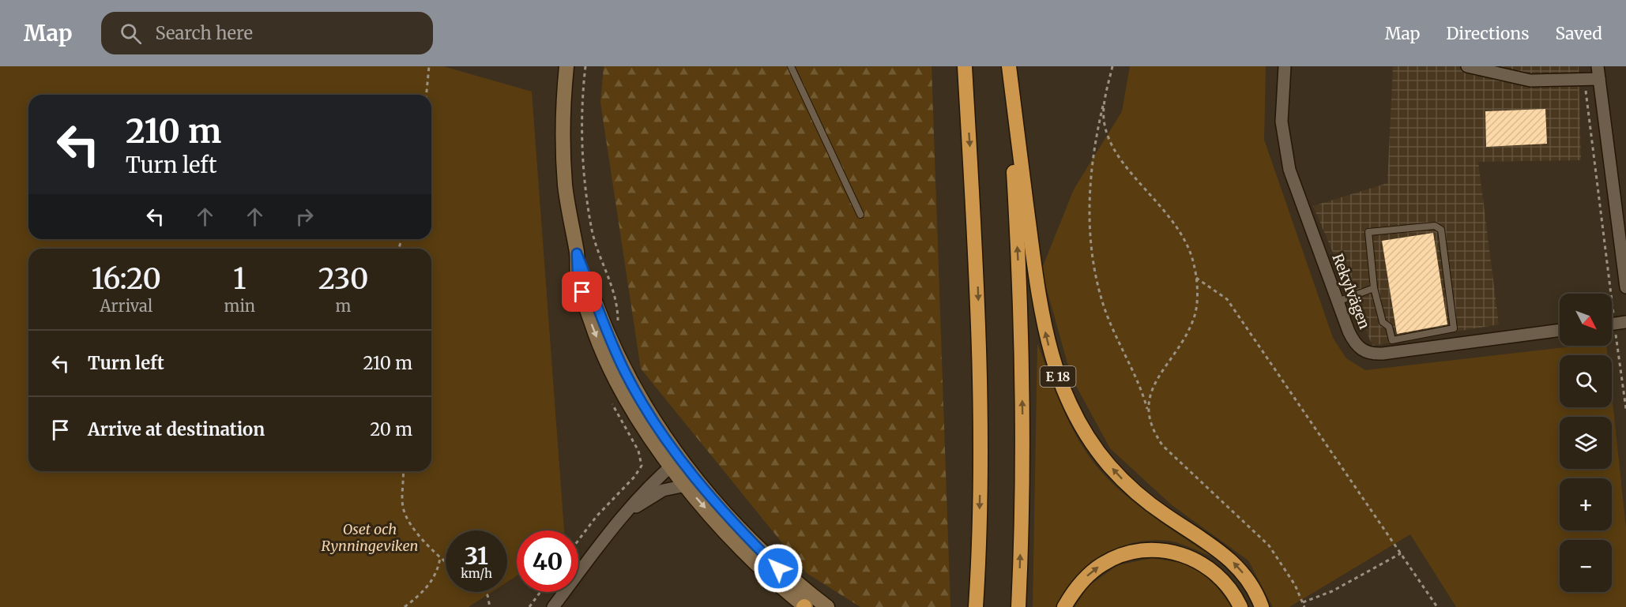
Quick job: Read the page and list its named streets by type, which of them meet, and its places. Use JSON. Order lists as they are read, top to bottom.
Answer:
{
  "streets": {
    "highway": ["E 18"],
    "street": ["Rekylvägen"]
  },
  "parks": ["Oset och Rynningeviken"],
  "north": "bottom right",
  "page": {
    "header": "Map",
    "search": "Search here",
    "nav": ["Map", "Directions", "Saved"],
    "turn": ["210 m", "Turn left"],
    "eta": [
      "16:20",
      "Arrival",
      "1",
      "min",
      "230",
      "m"
    ],
    "map_buttons": ["+", "−"],
    "list": [
      {
        "name": "Turn left",
        "value": "210 m"
      },
      {
        "name": "Arrive at destination",
        "value": "20 m"
      }
    ],
    "speed": "31 km/h",
    "limit": "40"
  }
}
